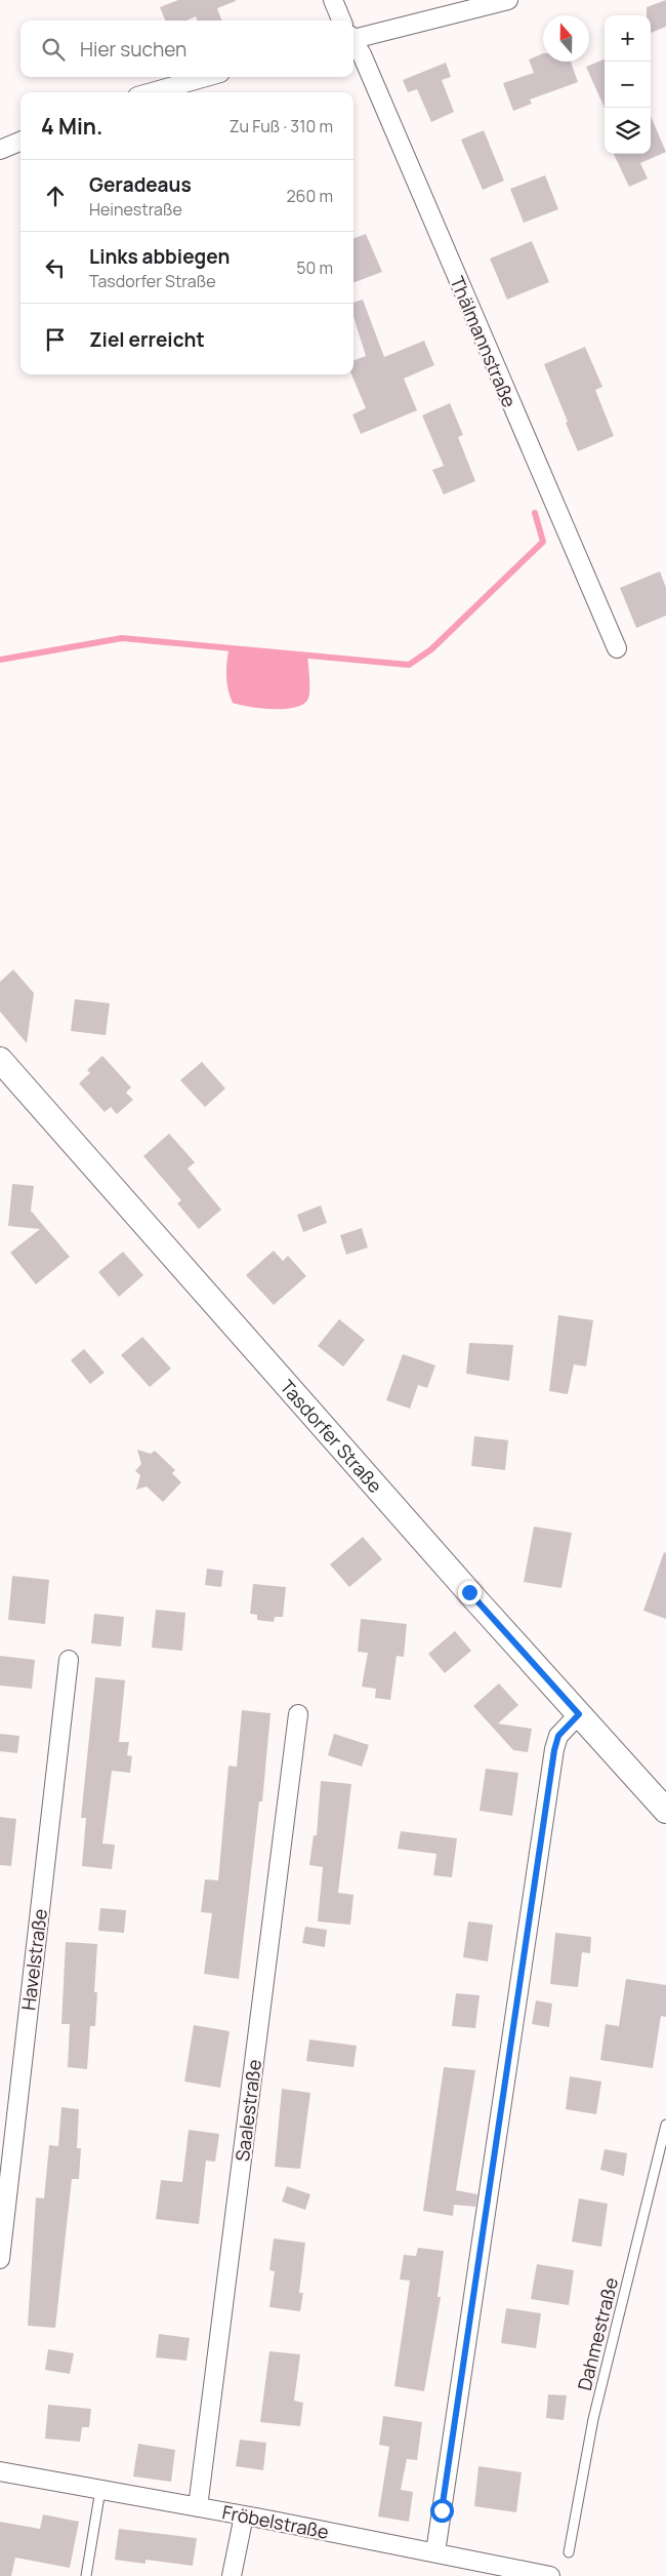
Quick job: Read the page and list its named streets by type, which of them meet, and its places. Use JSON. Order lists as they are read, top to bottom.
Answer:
{
  "streets": {
    "main road": ["Tasdorfer Straße"],
    "street": [
      "Thälmannstraße",
      "Havelstraße",
      "Saalestraße",
      "Fröbelstraße"
    ],
    "lane": ["Dahmestraße"]
  },
  "crossings": [
    ["Saalestraße", "Fröbelstraße"]
  ],
  "north": "top",
  "page": {
    "map_buttons": ["+", "−"],
    "search": "Hier suchen",
    "heading": ["4 Min.", "Zu Fuß · 310 m"],
    "list": [
      ["Geradeaus", "Heinestraße", "260 m"],
      ["Links abbiegen", "Tasdorfer Straße", "50 m"],
      "Ziel erreicht"
    ]
  }
}
